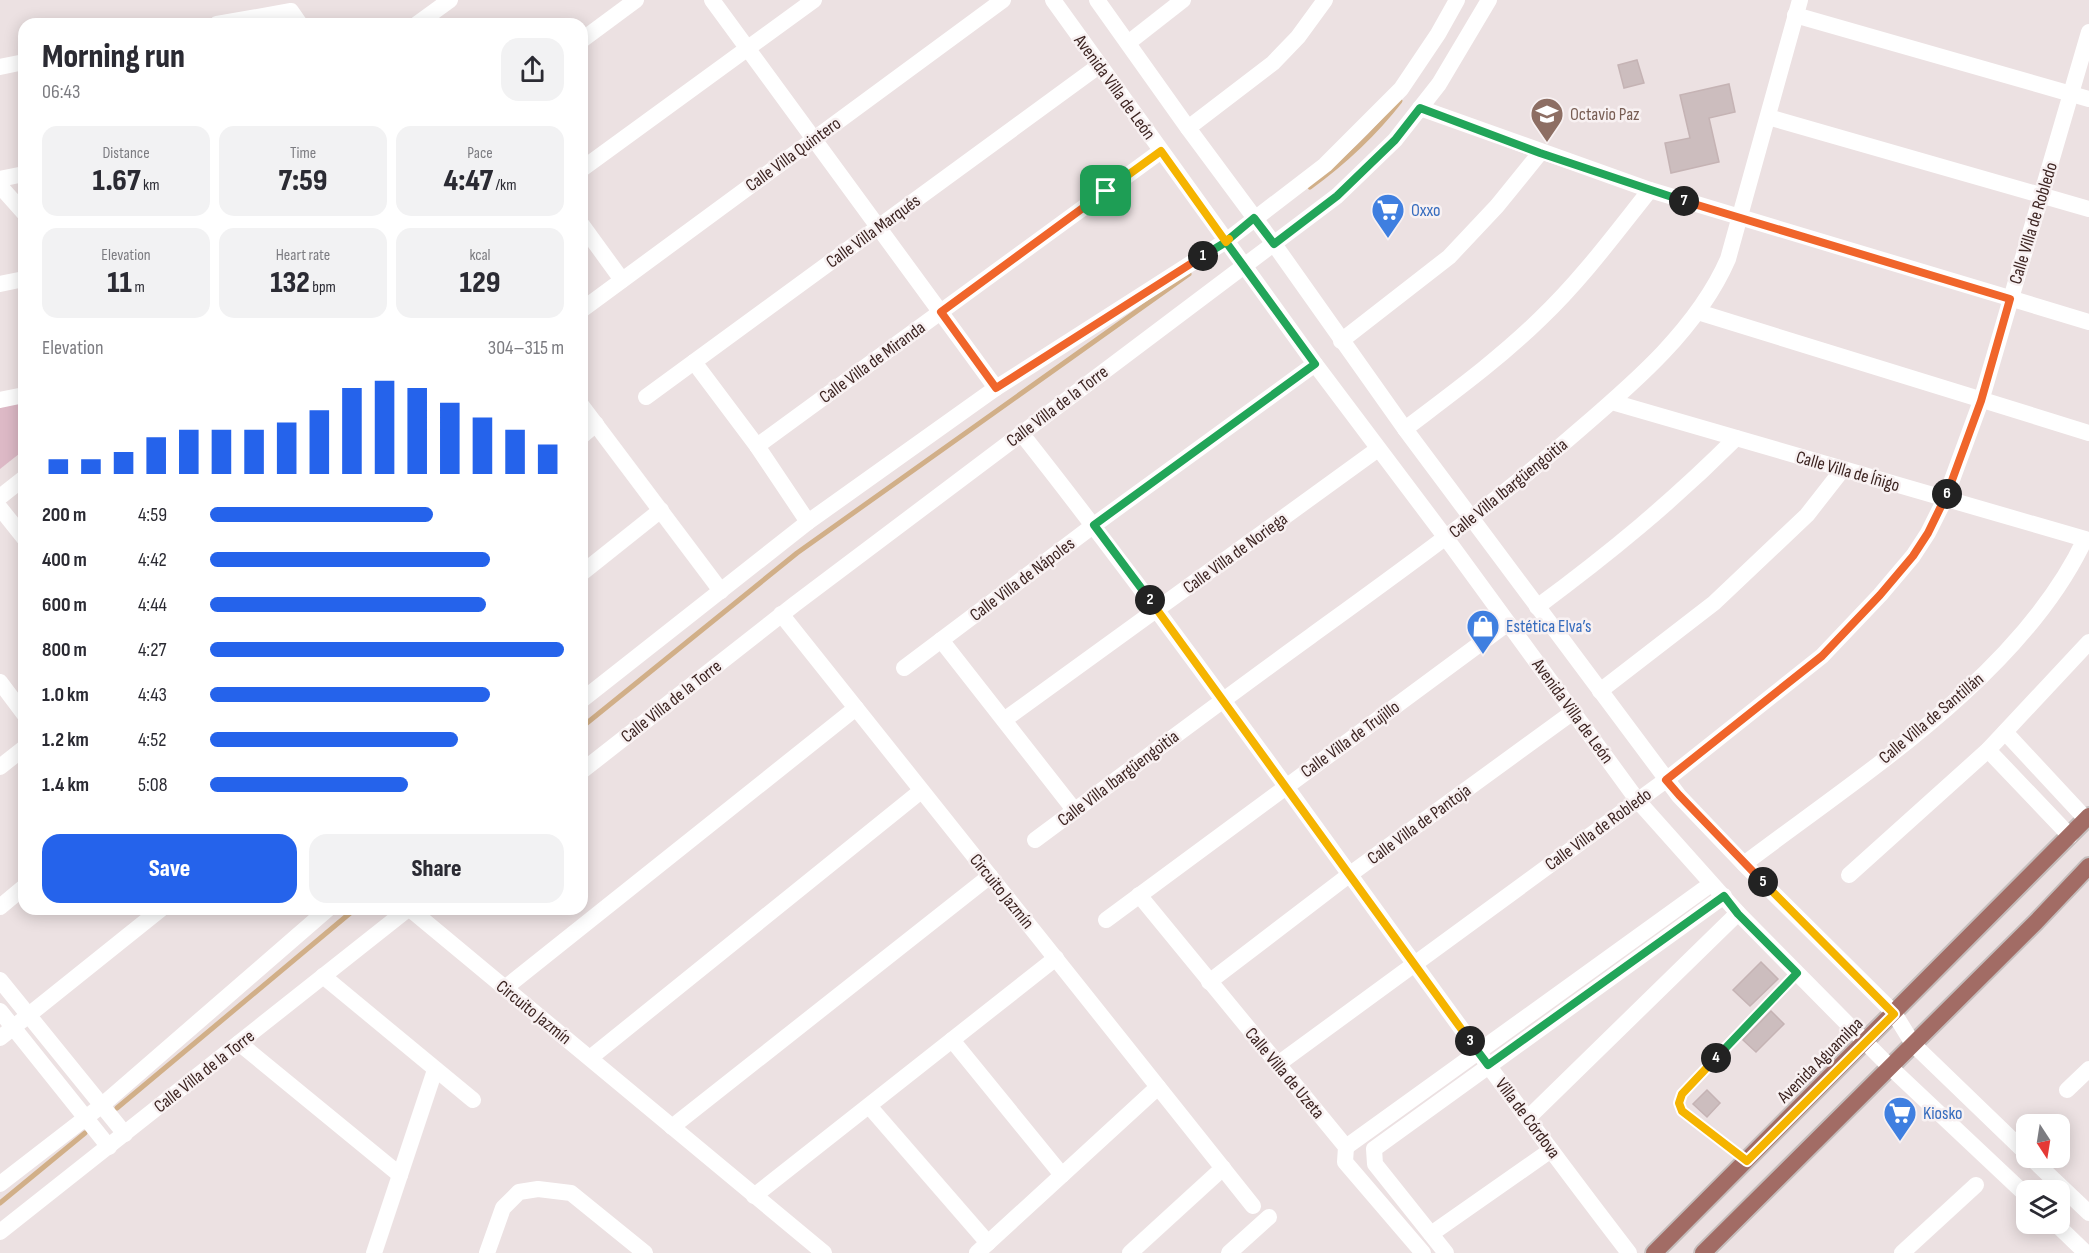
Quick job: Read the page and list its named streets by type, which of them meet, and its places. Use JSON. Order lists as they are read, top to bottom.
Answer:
{
  "streets": {
    "main road": ["Avenida Aguamilpa"],
    "street": [
      "Avenida Villa de León",
      "Calle Villa Quintero",
      "Calle Villa de Robledo",
      "Calle Villa Marqués",
      "Calle Villa de Miranda",
      "Calle Villa de la Torre",
      "Calle Villa de Íñigo",
      "Calle Villa Ibargüengoitia",
      "Calle Villa de Noriega",
      "Calle Villa de Nápoles",
      "Calle Villa de Santillán",
      "Calle Villa de Trujillo",
      "Calle Villa de Pantoja",
      "Circuito Jazmín",
      "Calle Villa de Uzeta",
      "Villa de Córdova"
    ]
  },
  "crossings": [
    ["Avenida Villa de León", "Calle Villa de Robledo"],
    ["Avenida Villa de León", "Calle Villa Marqués"],
    ["Avenida Villa de León", "Calle Villa de Miranda"],
    ["Avenida Villa de León", "Calle Villa de la Torre"],
    ["Avenida Villa de León", "Calle Villa Ibargüengoitia"],
    ["Avenida Villa de León", "Calle Villa de Noriega"],
    ["Avenida Villa de León", "Calle Villa de Nápoles"],
    ["Avenida Villa de León", "Calle Villa de Santillán"],
    ["Avenida Villa de León", "Calle Villa de Trujillo"],
    ["Avenida Villa de León", "Calle Villa de Pantoja"],
    ["Avenida Villa de León", "Avenida Aguamilpa"],
    ["Calle Villa de Robledo", "Calle Villa de Íñigo"],
    ["Calle Villa de Robledo", "Calle Villa de Uzeta"],
    ["Calle Villa de Robledo", "Villa de Córdova"],
    ["Calle Villa de la Torre", "Circuito Jazmín"],
    ["Calle Villa de la Torre", "Villa de Córdova"],
    ["Calle Villa de Íñigo", "Calle Villa Ibargüengoitia"],
    ["Calle Villa de Íñigo", "Calle Villa de Santillán"],
    ["Calle Villa Ibargüengoitia", "Villa de Córdova"],
    ["Calle Villa de Noriega", "Villa de Córdova"],
    ["Calle Villa de Nápoles", "Villa de Córdova"],
    ["Calle Villa de Trujillo", "Calle Villa de Uzeta"],
    ["Calle Villa de Trujillo", "Villa de Córdova"],
    ["Calle Villa de Pantoja", "Calle Villa de Uzeta"],
    ["Calle Villa de Pantoja", "Villa de Córdova"]
  ],
  "places": {
    "school or university": ["Octavio Paz"],
    "supermarket": ["Oxxo", "Kiosko"],
    "shop": ["Estética Elva’s"]
  },
  "north": "bottom",
  "page": {
    "heading": ["Morning run", "06:43"],
    "stats": [
      ["Distance", "1.67 km"],
      ["Time", "7:59"],
      ["Pace", "4:47 /km"],
      ["Elevation", "11 m"],
      ["Heart rate", "132 bpm"],
      ["kcal", "129"]
    ],
    "pins": [
      "7",
      "1",
      "6",
      "2",
      "5",
      "3",
      "4"
    ],
    "chart": ["Elevation", "304–315 m"],
    "list": [
      {
        "name": "200 m",
        "note": "4:59"
      },
      {
        "name": "400 m",
        "note": "4:42"
      },
      {
        "name": "600 m",
        "note": "4:44"
      },
      {
        "name": "800 m",
        "note": "4:27"
      },
      {
        "name": "1.0 km",
        "note": "4:43"
      },
      {
        "name": "1.2 km",
        "note": "4:52"
      },
      {
        "name": "1.4 km",
        "note": "5:08"
      }
    ],
    "buttons": ["Save", "Share"]
  }
}
